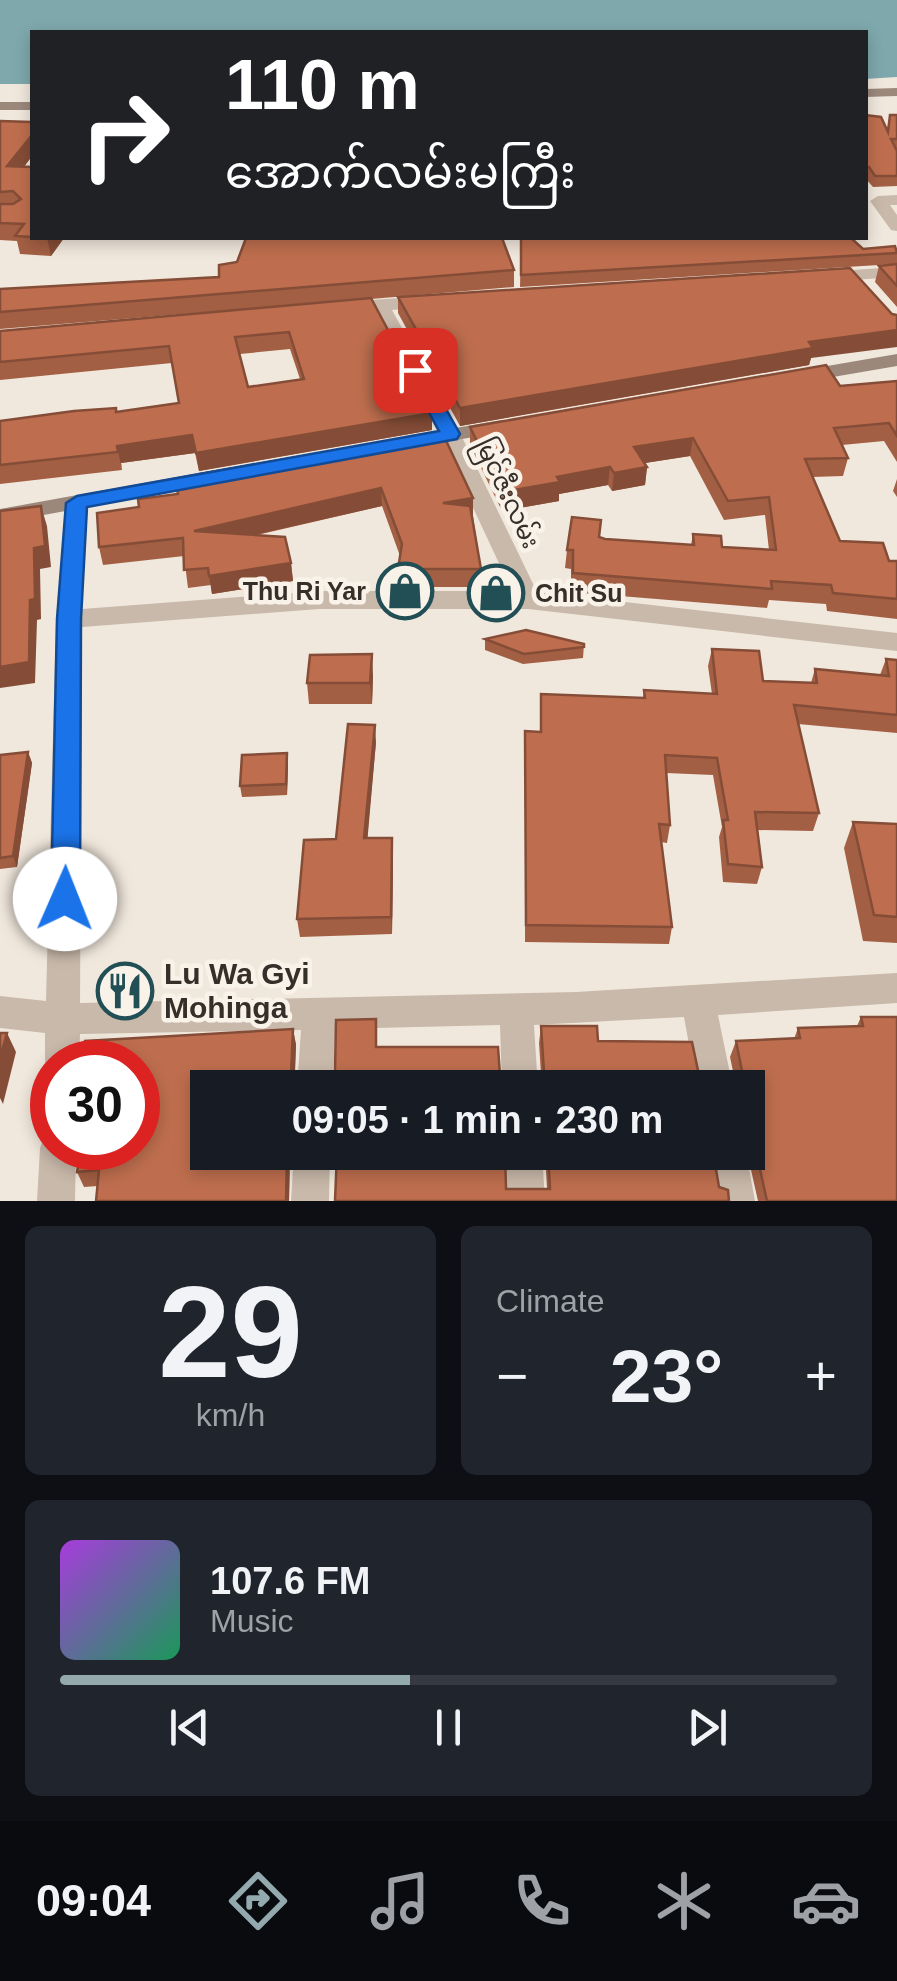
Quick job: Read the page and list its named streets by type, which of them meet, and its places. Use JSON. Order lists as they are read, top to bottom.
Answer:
{
  "streets": {
    "street": ["မြင်ဇီးလမ်း"]
  },
  "places": {
    "shop": ["Thu Ri Yar", "Chit Su"],
    "restaurant": ["Lu Wa Gyi Mohinga"]
  },
  "page": {
    "turn": ["110 m", "အောက်လမ်းမကြီး"],
    "limit": "30",
    "trip": "09:05 · 1 min · 230 m",
    "tile": [
      ["29", "km/h"],
      "Climate"
    ],
    "heat": ["−", "23°", "+"],
    "song": ["107.6 FM", "Music"],
    "tabs": "09:04"
  }
}
